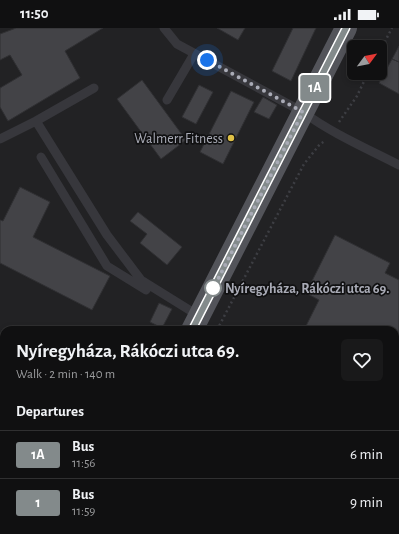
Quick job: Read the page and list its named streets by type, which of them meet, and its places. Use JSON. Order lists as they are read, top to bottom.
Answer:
{
  "places": ["Walmerr Fitness", "Nyíregyháza, Rákóczi utca 69."],
  "lines": ["bus line 1A"],
  "north": "top right",
  "page": {
    "status": "11:50",
    "on_map": "1A",
    "heading": [
      ["Nyíregyháza, Rákóczi utca 69.", "Walk · 2 min · 140 m"],
      "Departures"
    ],
    "list": [
      {
        "mark": "1A",
        "name": "Bus",
        "note": "11:56",
        "value": "6 min"
      },
      {
        "mark": "1",
        "name": "Bus",
        "note": "11:59",
        "value": "9 min"
      }
    ]
  }
}
